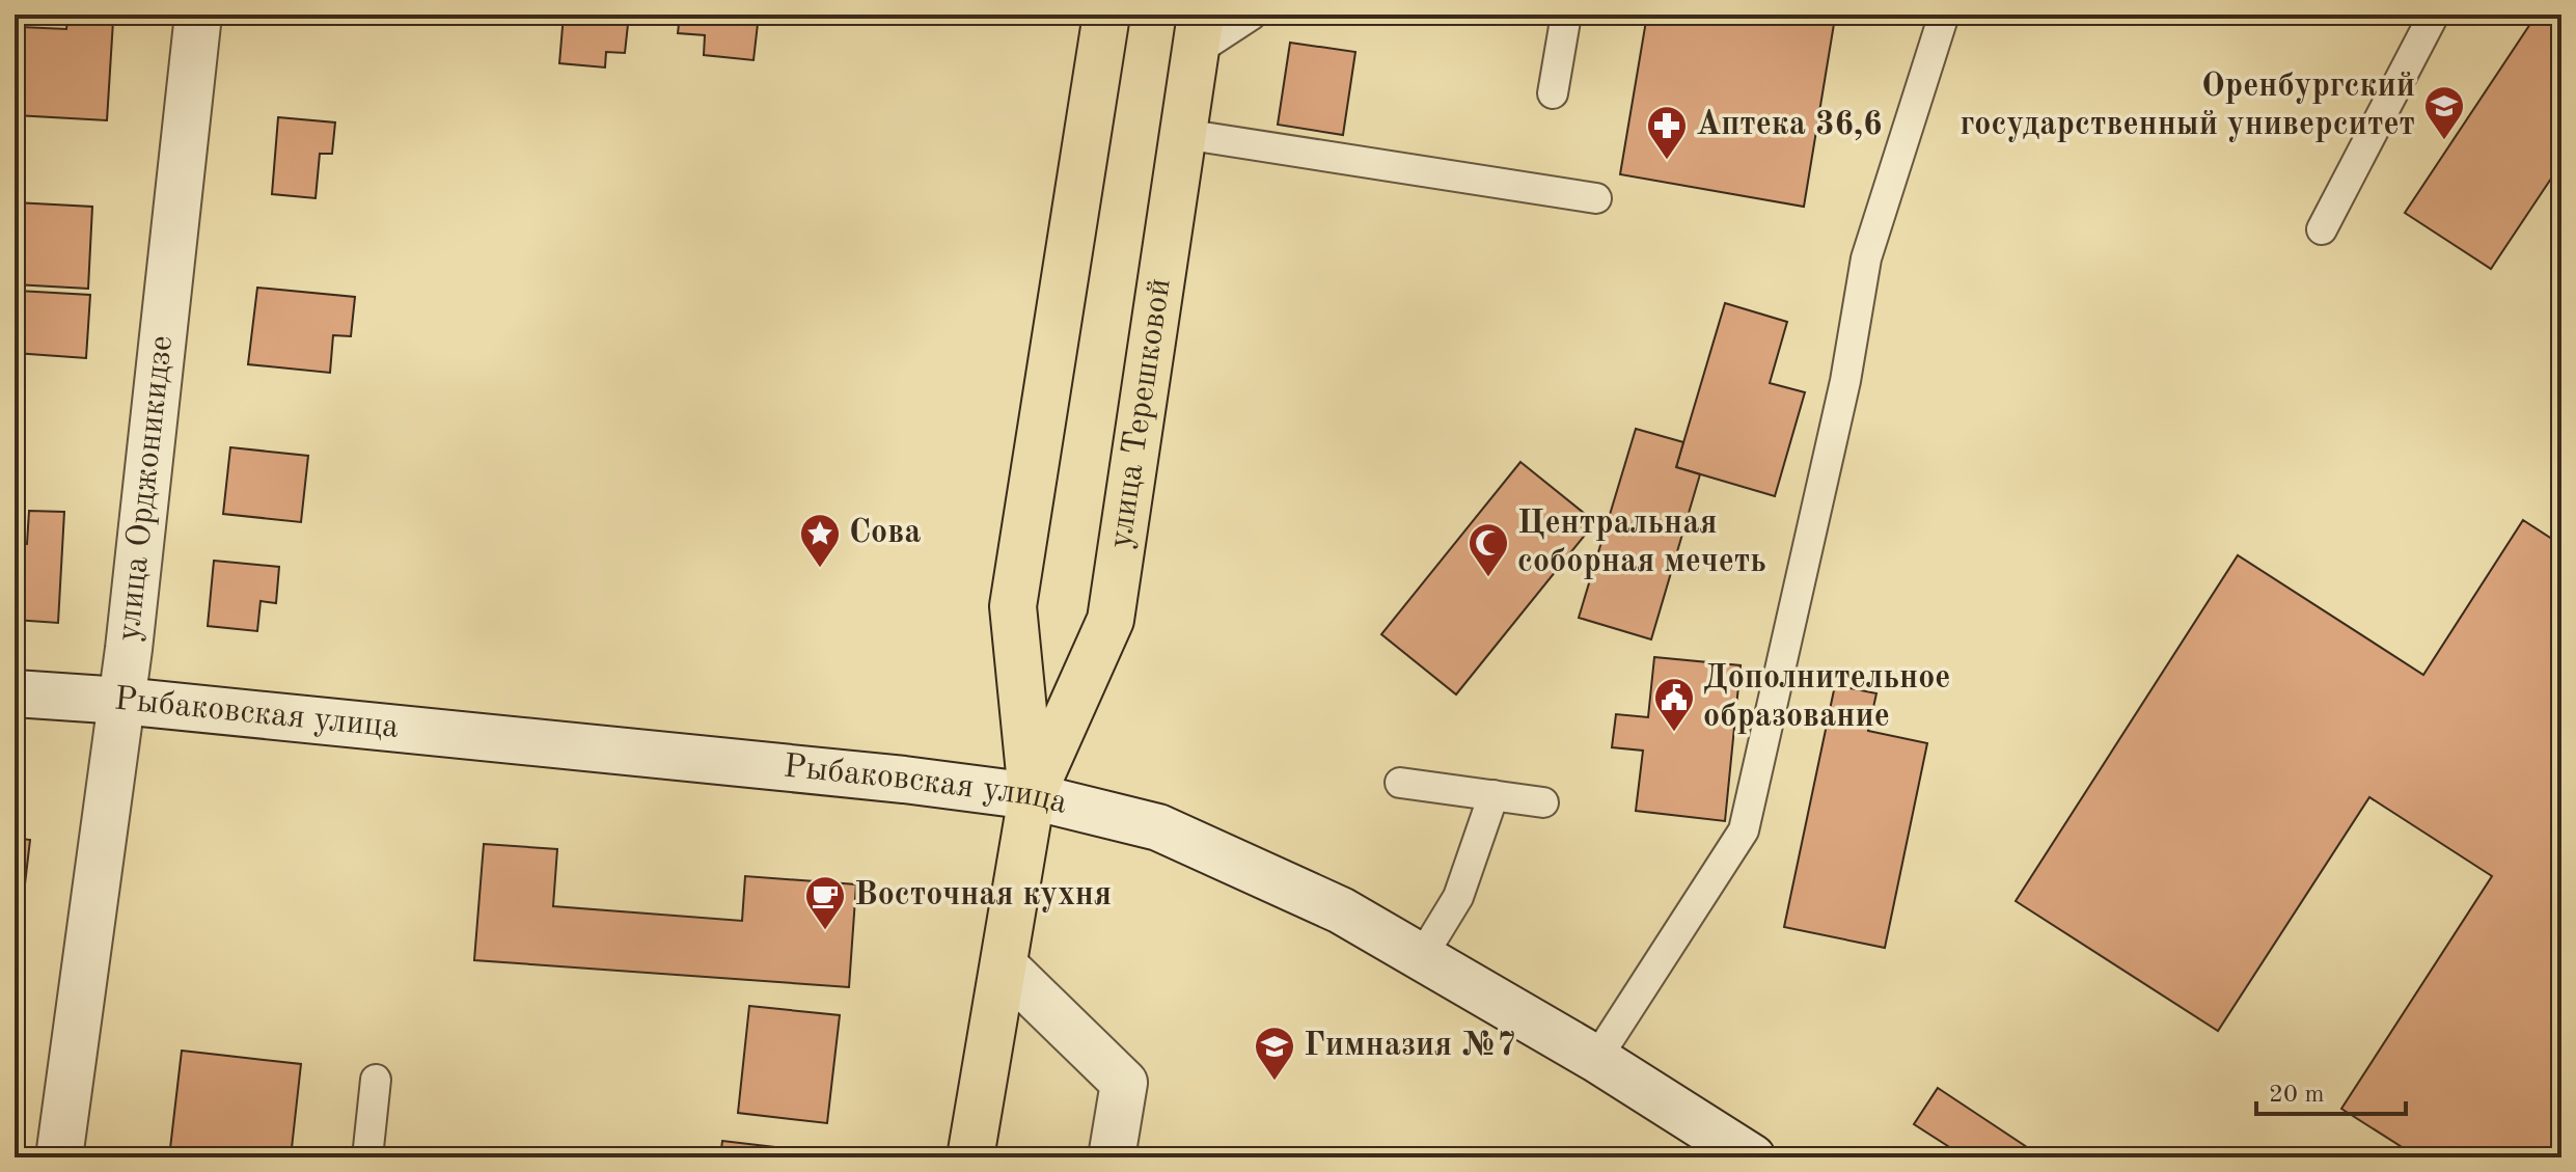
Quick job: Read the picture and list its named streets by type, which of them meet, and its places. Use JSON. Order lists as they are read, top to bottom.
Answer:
{
  "streets": {
    "main road": ["улица Терешковой", "улица Орджоникидзе", "Рыбаковская улица"]
  },
  "crossings": [
    ["улица Терешковой", "Рыбаковская улица"],
    ["улица Орджоникидзе", "Рыбаковская улица"]
  ],
  "places": {
    "school or university": ["Оренбургский государственный университет", "Гимназия №7"],
    "pharmacy": ["Аптека 36,6"],
    "place": ["Сова"],
    "mosque": ["Центральная соборная мечеть"],
    "public building": ["Дополнительное образование"],
    "cafe": ["Восточная кухня"]
  },
  "scale_bar": "20 m"
}
